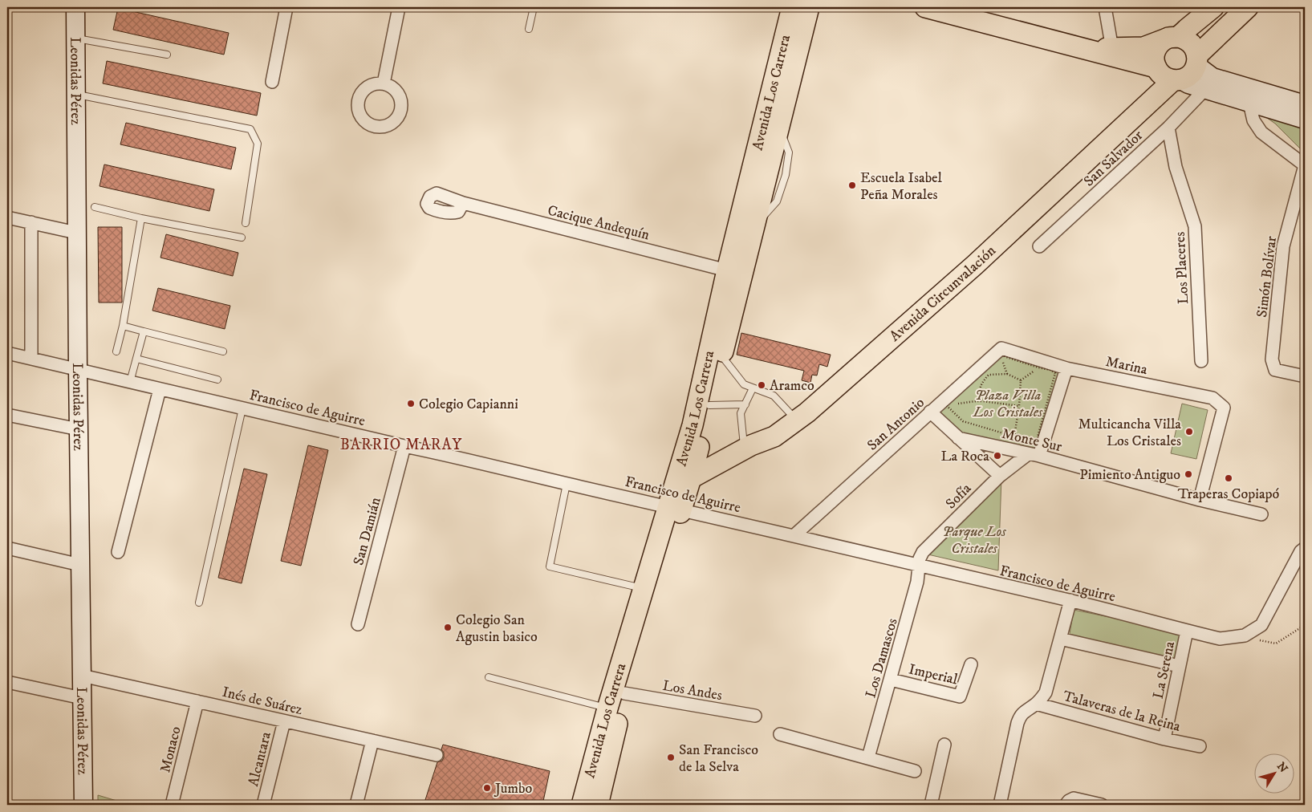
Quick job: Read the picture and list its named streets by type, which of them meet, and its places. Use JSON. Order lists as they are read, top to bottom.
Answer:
{
  "streets": {
    "main road": ["Avenida Los Carrera", "Avenida Circunvalación"],
    "street": [
      "Leonidas Pérez",
      "San Salvador",
      "Cacique Andequín",
      "Los Placeres",
      "Simón Bolívar",
      "Marina",
      "Francisco de Aguirre",
      "San Antonio",
      "Monte Sur",
      "Sofía",
      "San Damián",
      "Los Damascos",
      "La Serena",
      "Imperial",
      "Los Andes",
      "Inés de Suárez",
      "Talaveras de la Reina",
      "Monaco",
      "Alcantara"
    ]
  },
  "crossings": [
    ["Leonidas Pérez", "Francisco de Aguirre"],
    ["Leonidas Pérez", "Inés de Suárez"],
    ["Avenida Los Carrera", "Cacique Andequín"],
    ["Avenida Los Carrera", "Avenida Circunvalación"],
    ["Avenida Los Carrera", "Francisco de Aguirre"],
    ["Avenida Los Carrera", "Los Andes"],
    ["San Salvador", "Los Placeres"],
    ["Marina", "San Antonio"],
    ["Marina", "Monte Sur"],
    ["Francisco de Aguirre", "San Antonio"],
    ["Francisco de Aguirre", "Sofía"],
    ["Francisco de Aguirre", "San Damián"],
    ["Francisco de Aguirre", "Los Damascos"],
    ["Francisco de Aguirre", "La Serena"],
    ["Monte Sur", "Sofía"],
    ["Sofía", "Los Damascos"],
    ["Los Damascos", "Imperial"],
    ["La Serena", "Talaveras de la Reina"],
    ["Inés de Suárez", "Monaco"],
    ["Inés de Suárez", "Alcantara"]
  ],
  "districts": ["BARRIO MARAY"],
  "parks": ["Plaza Villa Los Cristales", "Parque Los Cristales"],
  "places": [
    "Escuela Isabel Peña Morales",
    "Aramco",
    "Colegio Capianni",
    "Multicancha Villa Los Cristales",
    "La Roca",
    "Pimiento Antiguo",
    "Traperas Copiapó",
    "Colegio San Agustin basico",
    "San Francisco de la Selva",
    "Jumbo"
  ],
  "north": "top right"
}
